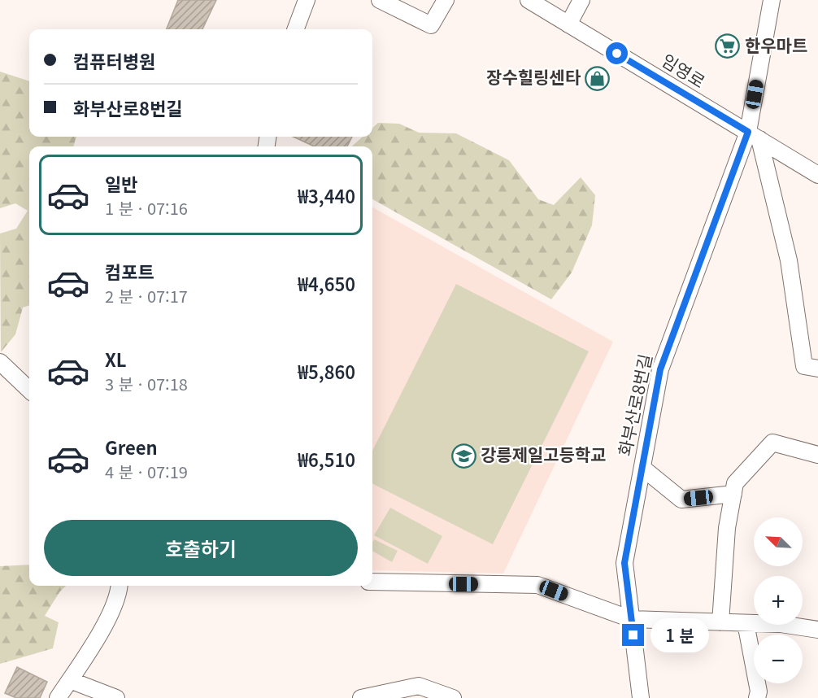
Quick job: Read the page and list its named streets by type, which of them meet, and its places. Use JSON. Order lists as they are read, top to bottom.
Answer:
{
  "streets": {
    "street": ["임영로", "화부산로8번길"]
  },
  "crossings": [
    ["임영로", "화부산로8번길"]
  ],
  "places": {
    "supermarket": ["한우마트"],
    "shop": ["장수힐링센타"],
    "school or university": ["강릉제일고등학교"]
  },
  "north": "top left",
  "page": {
    "banner": ["컴퓨터병원", "화부산로8번길"],
    "list": [
      {
        "name": "일반",
        "note": "1 분 · 07:16",
        "value": "₩3,440"
      },
      {
        "name": "컴포트",
        "note": "2 분 · 07:17",
        "value": "₩4,650"
      },
      {
        "name": "XL",
        "note": "3 분 · 07:18",
        "value": "₩5,860"
      },
      {
        "name": "Green",
        "note": "4 분 · 07:19",
        "value": "₩6,510"
      }
    ],
    "buttons": "호출하기",
    "map_buttons": ["+", "−"],
    "bubble": "1 분"
  }
}
